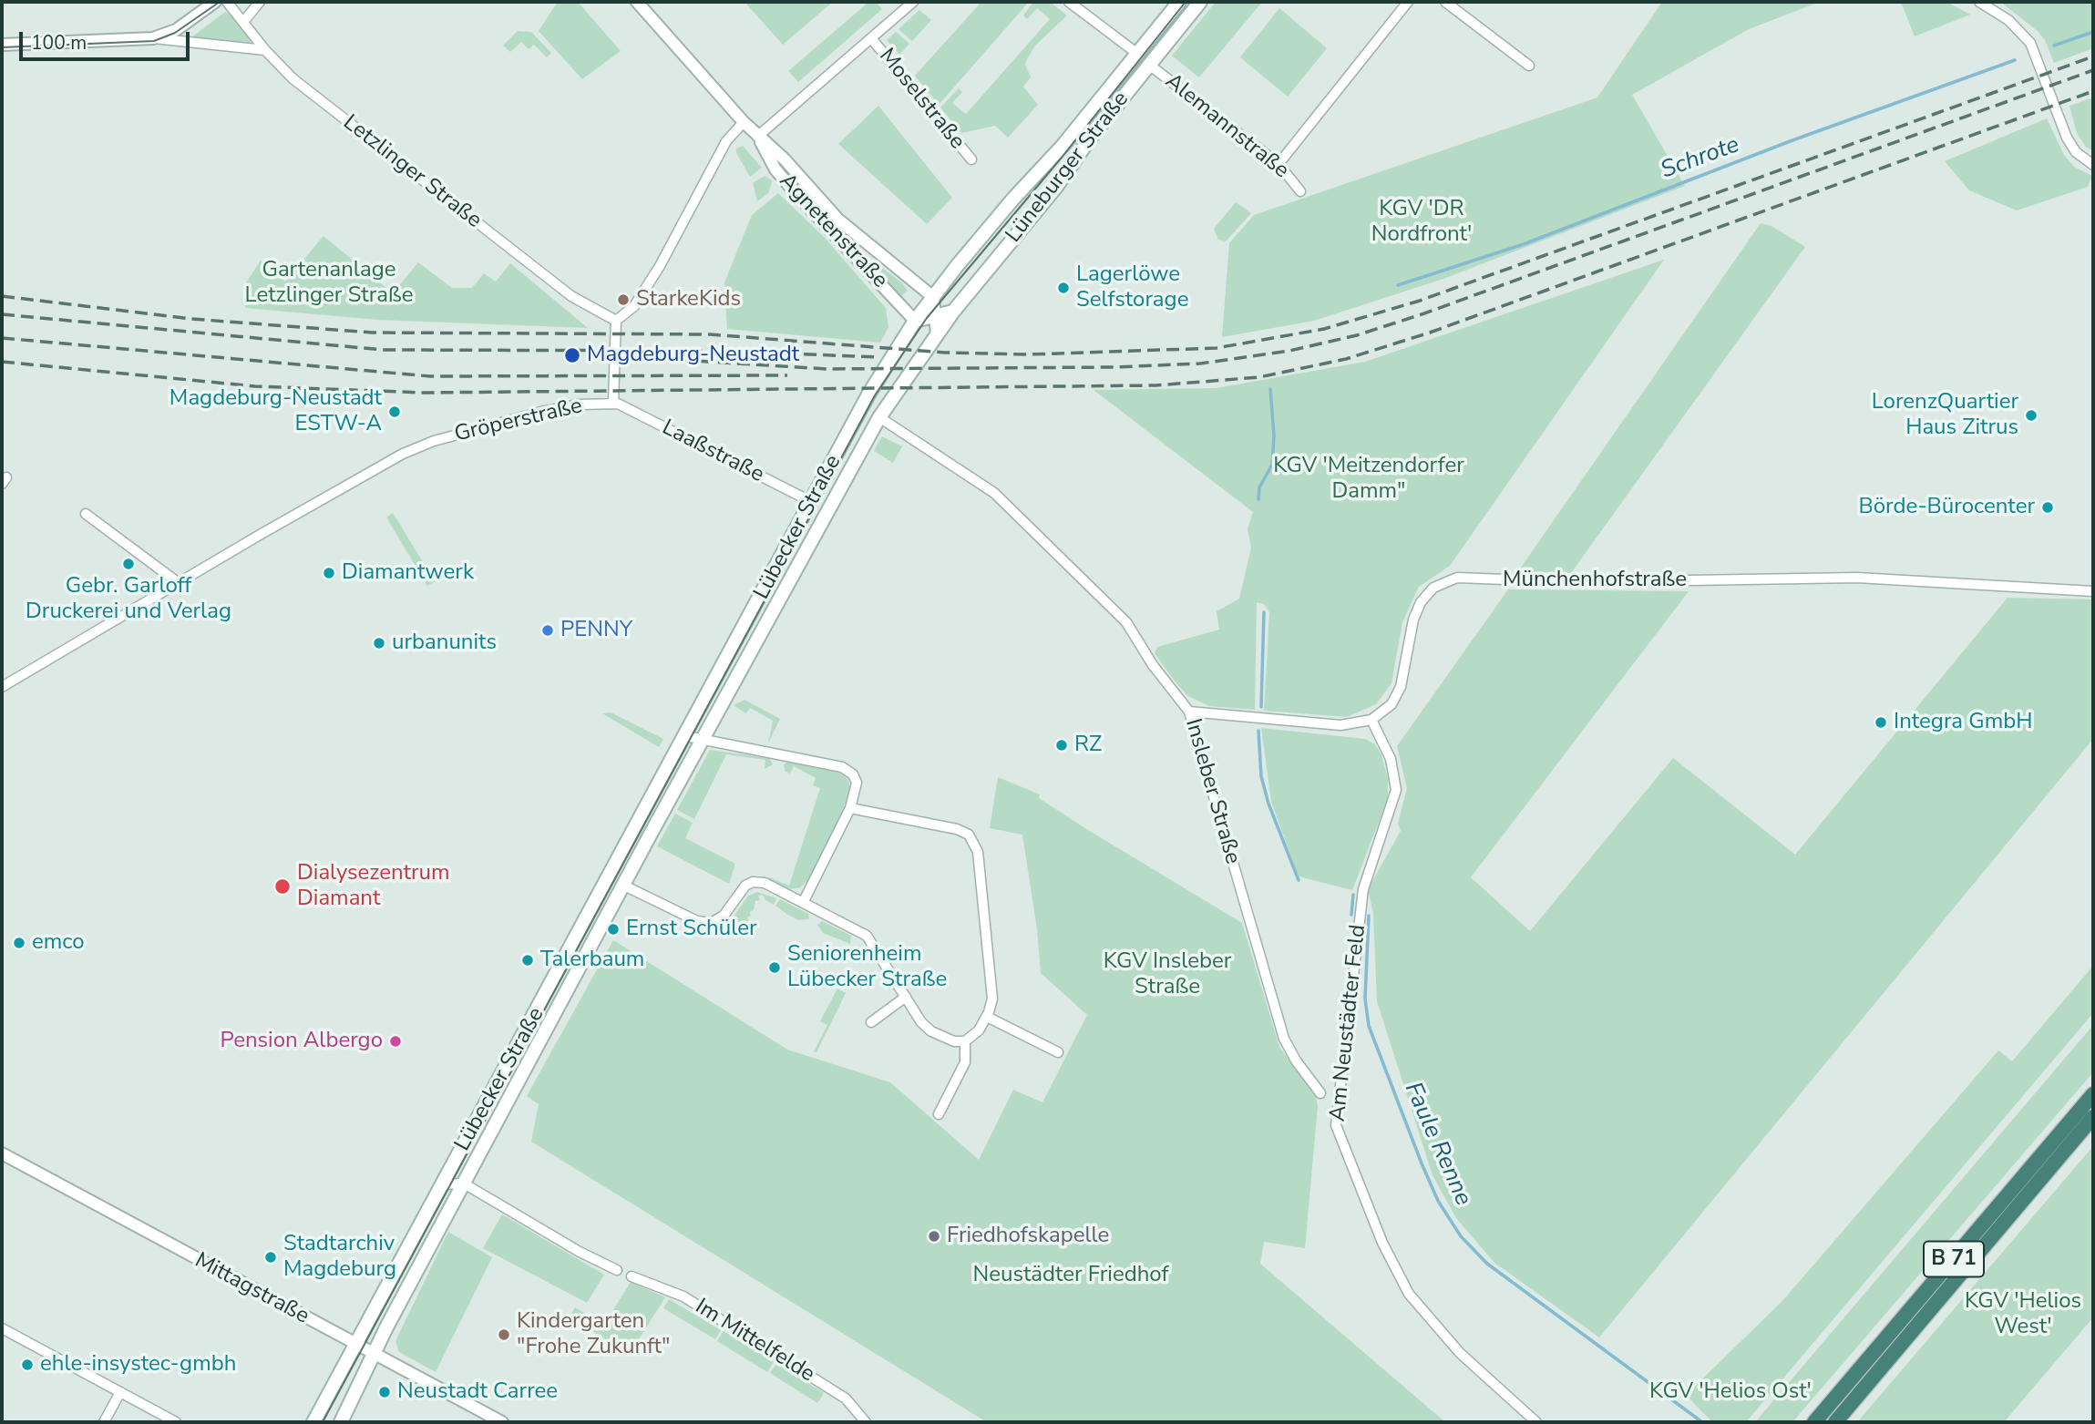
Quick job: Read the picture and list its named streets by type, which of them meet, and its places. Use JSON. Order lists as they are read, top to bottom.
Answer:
{
  "streets": {
    "highway": ["B 71"],
    "main road": ["Lüneburger Straße", "Lübecker Straße"],
    "street": [
      "Moselstraße",
      "Alemannstraße",
      "Letzlinger Straße",
      "Agnetenstraße",
      "Gröperstraße",
      "Laaßstraße",
      "Münchenhofstraße",
      "Insleber Straße",
      "Am Neustädter Feld",
      "Mittagstraße",
      "Im Mittelfelde"
    ]
  },
  "crossings": [
    ["Alemannstraße", "Lüneburger Straße"],
    ["Lüneburger Straße", "Agnetenstraße"],
    ["Lüneburger Straße", "Lübecker Straße"],
    ["Letzlinger Straße", "Gröperstraße"],
    ["Agnetenstraße", "Lübecker Straße"],
    ["Gröperstraße", "Laaßstraße"],
    ["Laaßstraße", "Lübecker Straße"],
    ["Lübecker Straße", "Insleber Straße"],
    ["Lübecker Straße", "Mittagstraße"],
    ["Münchenhofstraße", "Am Neustädter Feld"]
  ],
  "water": ["Schrote", "Faule Renne"],
  "parks": [
    "KGV 'DR Nordfront'",
    "Gartenanlage Letzlinger Straße",
    "KGV 'Meitzendorfer Damm\"",
    "KGV Insleber Straße",
    "Neustädter Friedhof",
    "KGV 'Helios West'",
    "KGV 'Helios Ost'"
  ],
  "places": [
    "Lagerlöwe Selfstorage",
    "StarkeKids",
    "Magdeburg-Neustadt",
    "Magdeburg-Neustadt ESTW-A",
    "LorenzQuartier Haus Zitrus",
    "Börde-Bürocenter",
    "Gebr. Garloff Druckerei und Verlag",
    "Diamantwerk",
    "PENNY",
    "urbanunits",
    "Integra GmbH",
    "RZ",
    "Dialysezentrum Diamant",
    "Ernst Schüler",
    "emco",
    "Talerbaum",
    "Seniorenheim Lübecker Straße",
    "Pension Albergo",
    "Friedhofskapelle",
    "Stadtarchiv Magdeburg",
    "Kindergarten \"Frohe Zukunft\"",
    "ehle-insystec-gmbh",
    "Neustadt Carree"
  ],
  "scale_bar": "100 m"
}
